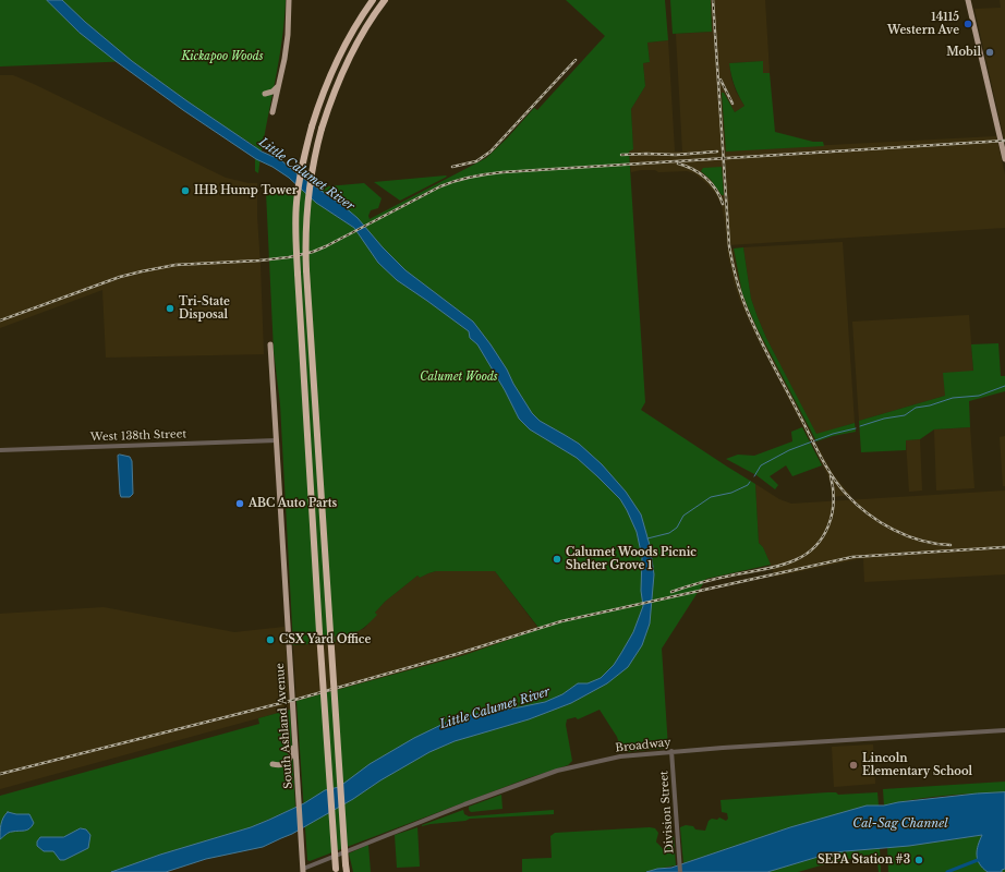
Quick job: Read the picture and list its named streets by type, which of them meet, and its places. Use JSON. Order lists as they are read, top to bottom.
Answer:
{
  "streets": {
    "main road": ["South Ashland Avenue"],
    "street": ["West 138th Street", "Broadway", "Division Street"]
  },
  "crossings": [
    ["West 138th Street", "South Ashland Avenue"],
    ["South Ashland Avenue", "Broadway"],
    ["Broadway", "Division Street"]
  ],
  "water": ["Little Calumet River", "Cal-Sag Channel"],
  "parks": ["Kickapoo Woods", "Calumet Woods"],
  "places": [
    "14115 Western Ave",
    "Mobil",
    "IHB Hump Tower",
    "Tri-State Disposal",
    "ABC Auto Parts",
    "Calumet Woods Picnic Shelter Grove 1",
    "CSX Yard Office",
    "Lincoln Elementary School",
    "SEPA Station #3"
  ]
}
